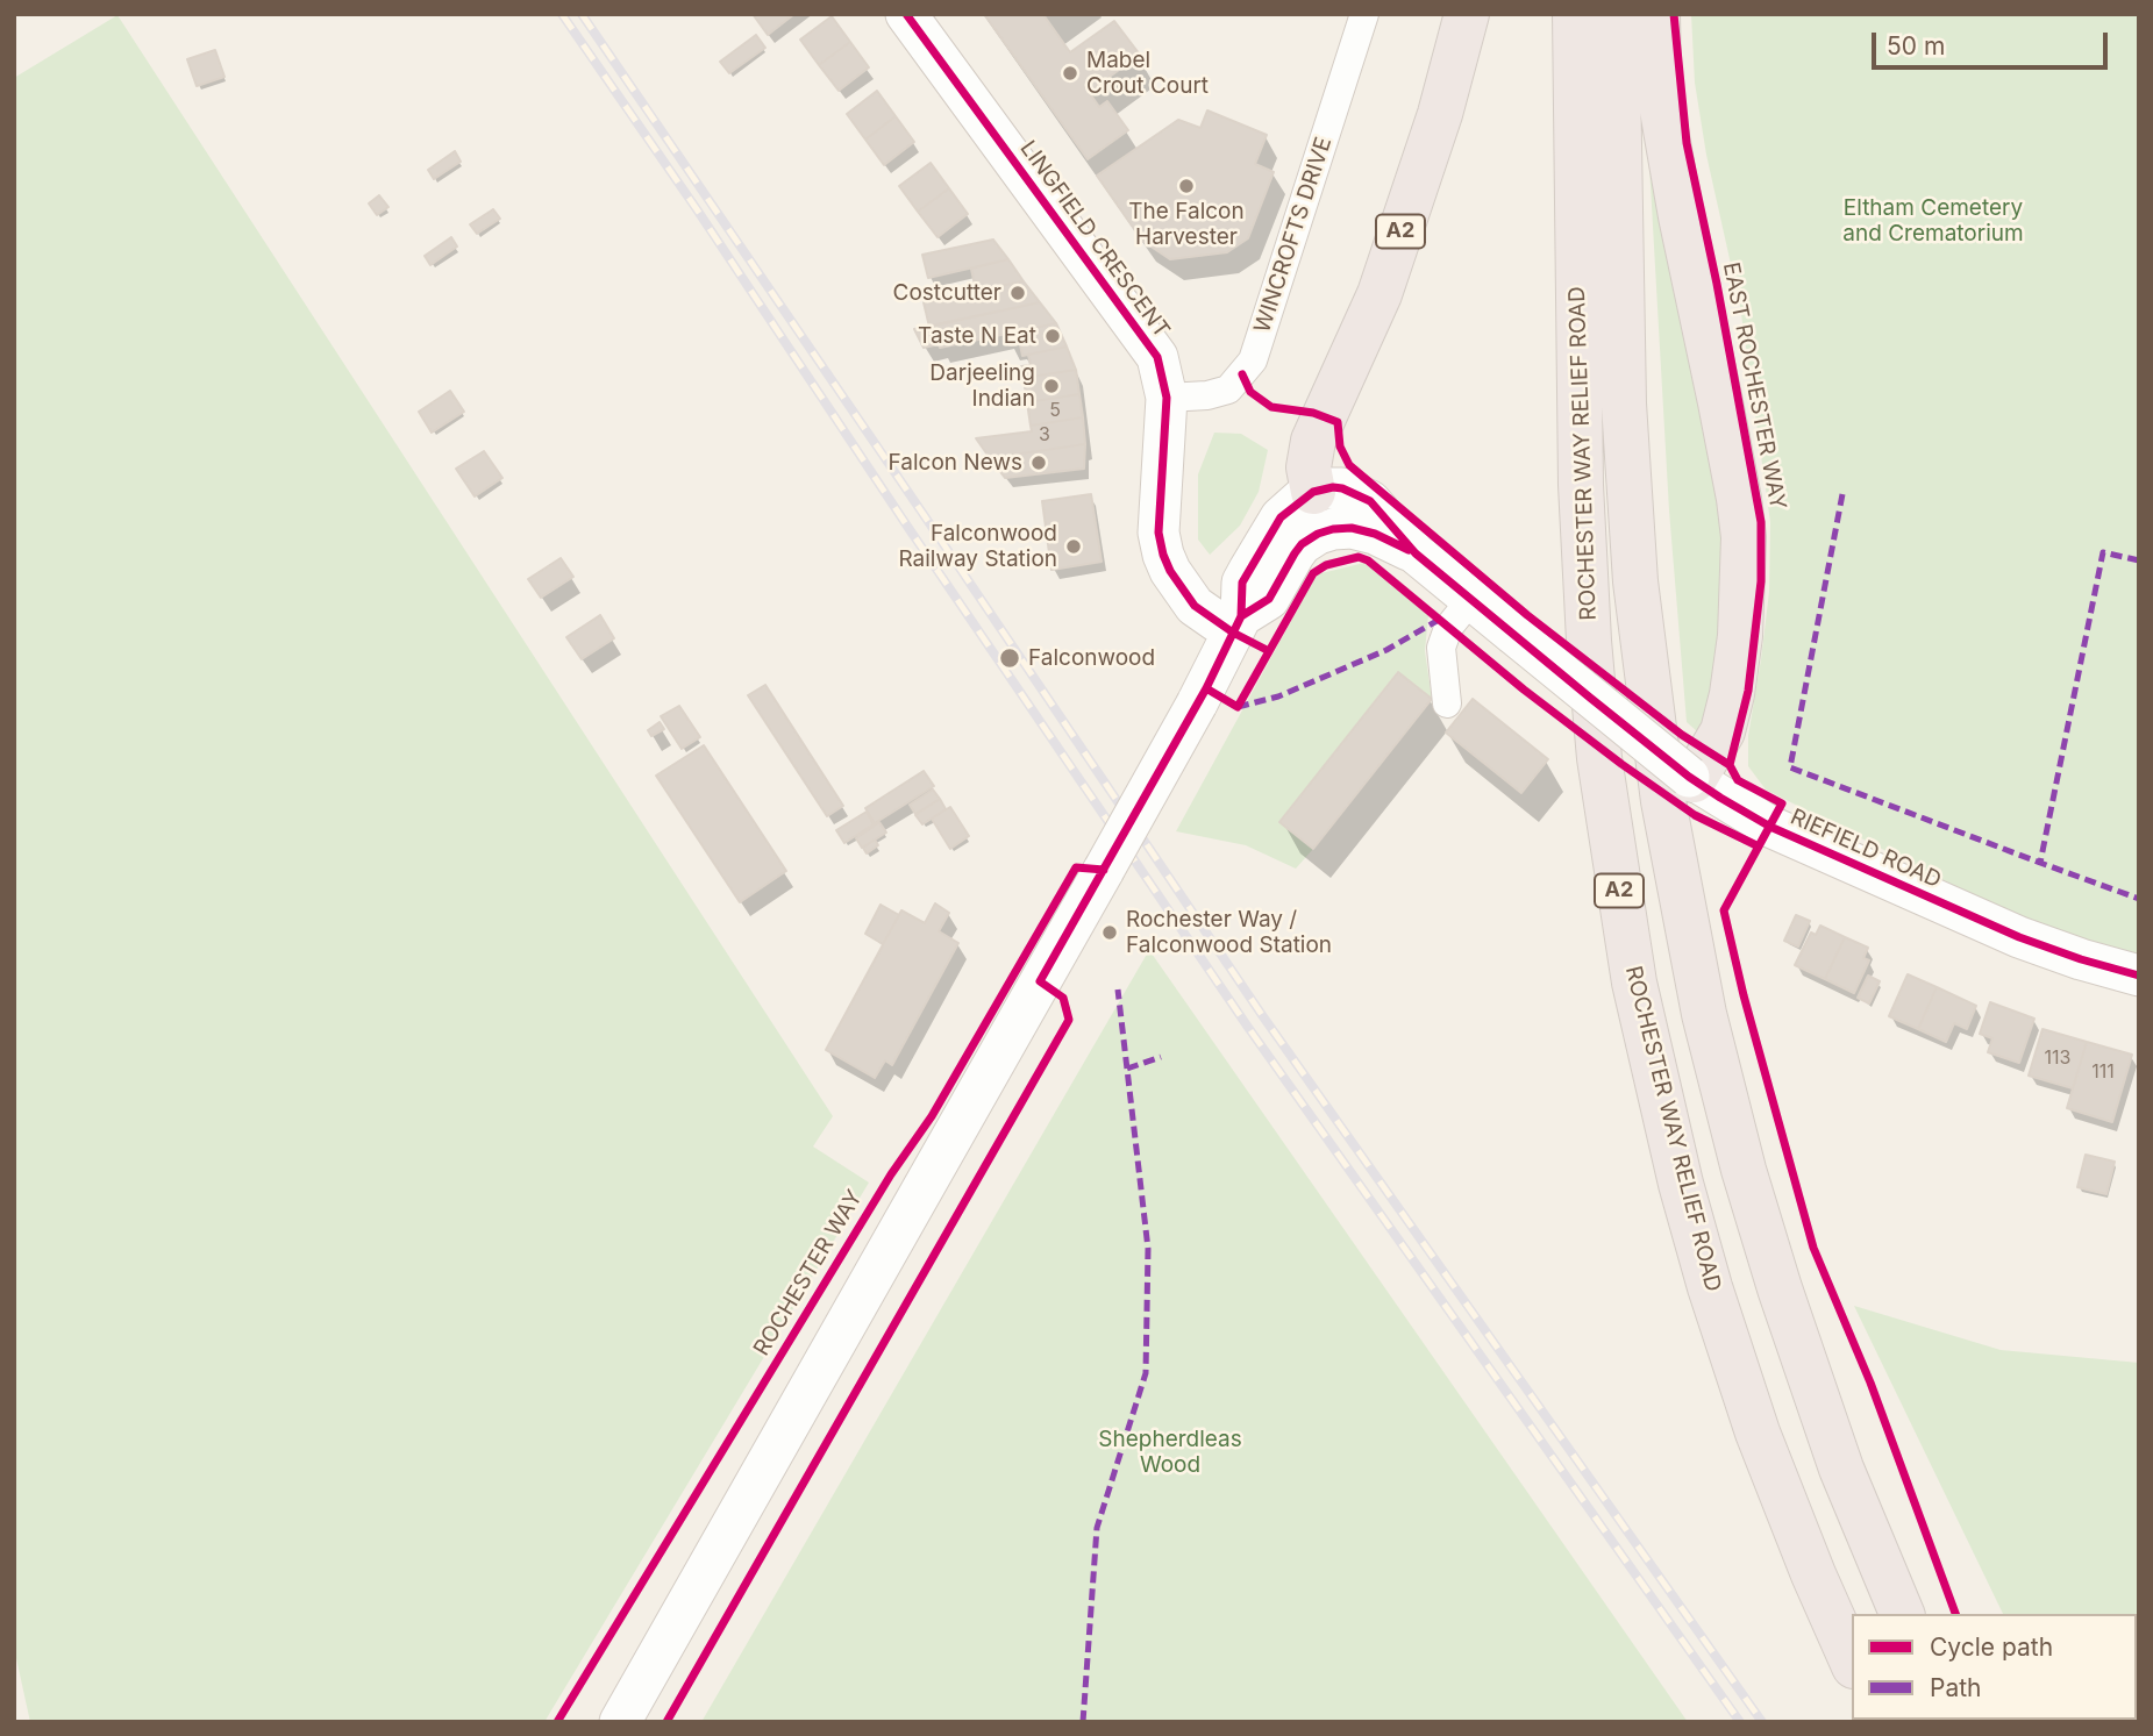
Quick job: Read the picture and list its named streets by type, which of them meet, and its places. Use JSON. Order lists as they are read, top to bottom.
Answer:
{
  "streets": {
    "highway": ["A2", "ROCHESTER WAY RELIEF ROAD"],
    "street": ["WINCROFTS DRIVE", "LINGFIELD CRESCENT", "RIEFIELD ROAD"],
    "cycle path": ["EAST ROCHESTER WAY", "ROCHESTER WAY"]
  },
  "crossings": [
    ["A2", "ROCHESTER WAY RELIEF ROAD"],
    ["A2", "RIEFIELD ROAD"],
    ["WINCROFTS DRIVE", "LINGFIELD CRESCENT"],
    ["LINGFIELD CRESCENT", "RIEFIELD ROAD"]
  ],
  "parks": ["Eltham Cemetery and Crematorium", "Shepherdleas Wood"],
  "places": [
    "Mabel Crout Court",
    "The Falcon Harvester",
    "Costcutter",
    "Taste N Eat",
    "Darjeeling Indian",
    "Falcon News",
    "Falconwood Railway Station",
    "Falconwood",
    "Rochester Way / Falconwood Station"
  ],
  "house_numbers": [
    "5",
    "3",
    "113",
    "111"
  ],
  "legend": ["Cycle path", "Path"],
  "scale_bar": "50 m"
}
